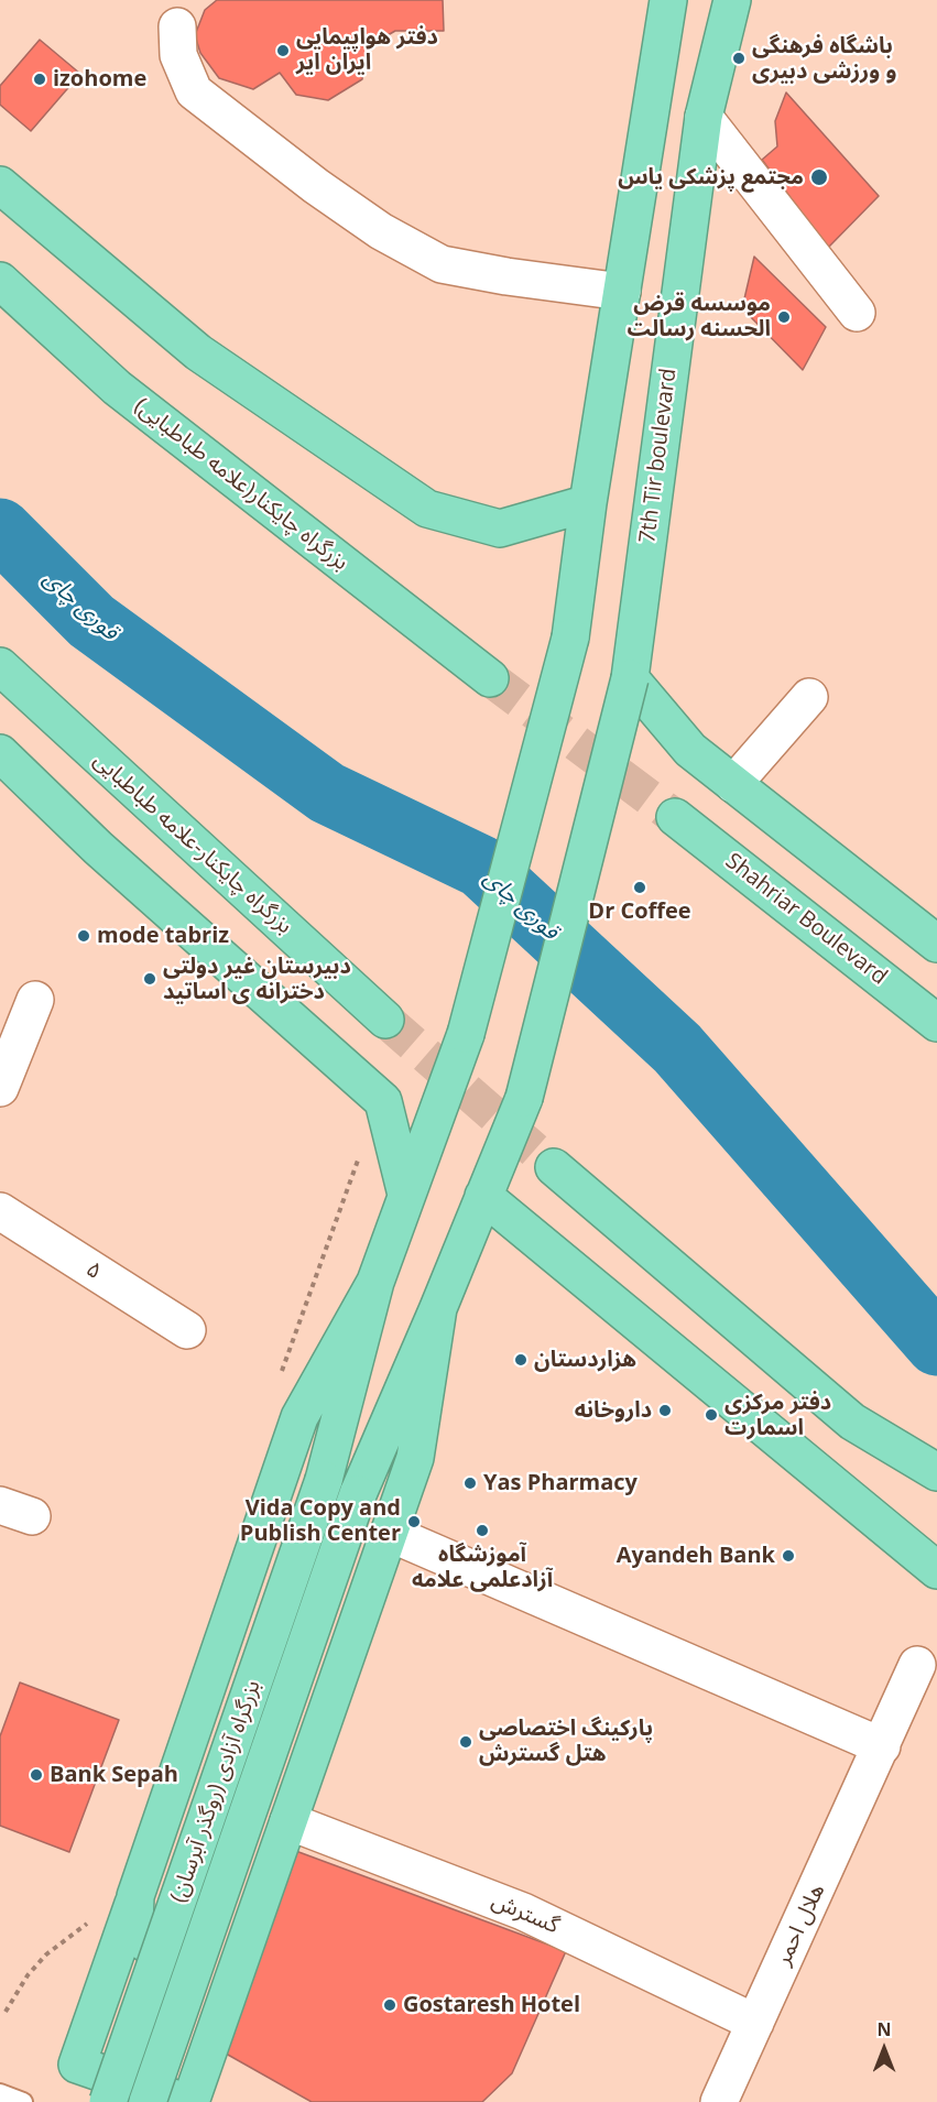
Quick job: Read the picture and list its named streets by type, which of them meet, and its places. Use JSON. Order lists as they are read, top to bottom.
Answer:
{
  "streets": {
    "highway": [
      "7th Tir boulevard",
      "بزرگراه چایکنار(علامه طباطبایی)",
      "بزرگراه چایکنار-علامه طباطبایی",
      "Shahriar Boulevard",
      "بزرگراه آزادی (روگذر آبرسان)"
    ],
    "street": ["۵", "گسترش", "هلال احمر"]
  },
  "crossings": [
    ["7th Tir boulevard", "بزرگراه آزادی (روگذر آبرسان)"],
    ["گسترش", "هلال احمر"]
  ],
  "water": ["قوری چای"],
  "places": [
    "دفتر هواپیمایی ایران ایر",
    "باشگاه فرهنگی و ورزشی دبیری",
    "izohome",
    "مجتمع پزشکی یاس",
    "موسسه قرض الحسنه رسالت",
    "Dr Coffee",
    "mode tabriz",
    "دبیرستان غیر دولتی دخترانه ی اساتید",
    "هزاردستان",
    "داروخانه",
    "دفتر مرکزی اسمارت",
    "Yas Pharmacy",
    "Vida Copy and Publish Center",
    "آموزشگاه آزادعلمی علامه",
    "Ayandeh Bank",
    "پارکینگ اختصاصی هتل گسترش",
    "Bank Sepah",
    "Gostaresh Hotel"
  ],
  "north": "top"
}
